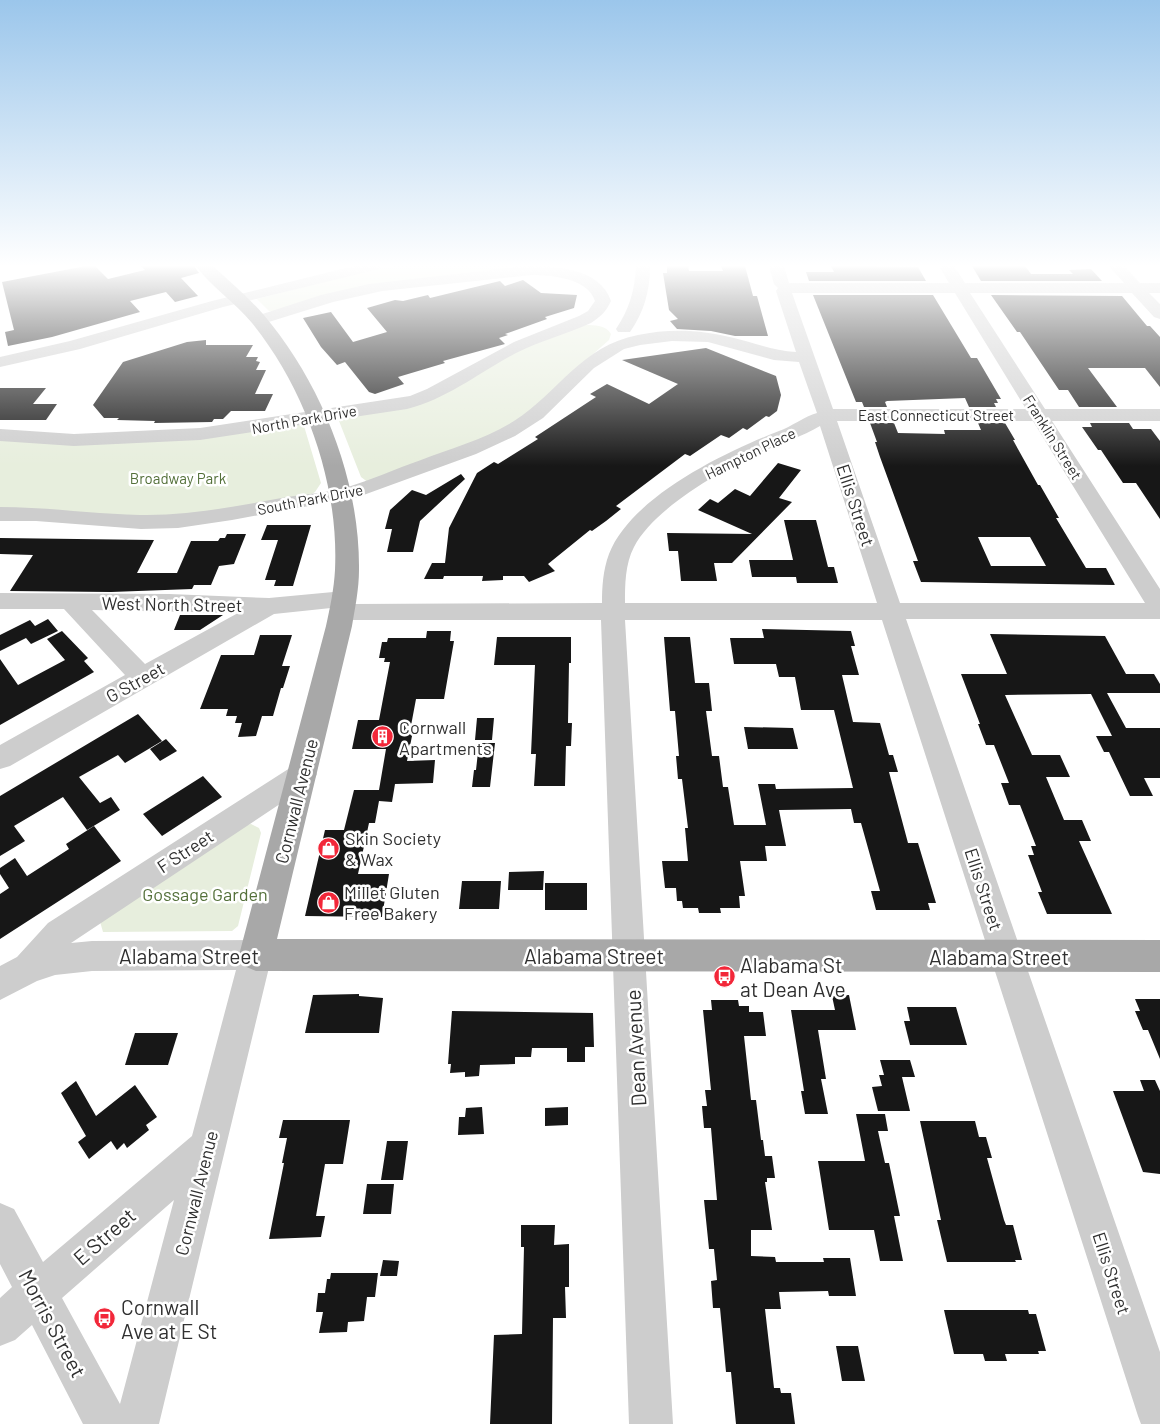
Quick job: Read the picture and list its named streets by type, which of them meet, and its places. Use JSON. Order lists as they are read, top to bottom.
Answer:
{
  "streets": {
    "main road": ["Cornwall Avenue", "Alabama Street"],
    "street": [
      "East Connecticut Street",
      "North Park Drive",
      "Franklin Street",
      "Hampton Place",
      "South Park Drive",
      "Ellis Street",
      "West North Street",
      "G Street",
      "F Street",
      "Dean Avenue",
      "E Street",
      "Morris Street"
    ]
  },
  "crossings": [
    ["East Connecticut Street", "Franklin Street"],
    ["East Connecticut Street", "Hampton Place"],
    ["East Connecticut Street", "Ellis Street"],
    ["North Park Drive", "Cornwall Avenue"],
    ["Franklin Street", "West North Street"],
    ["Hampton Place", "Ellis Street"],
    ["Hampton Place", "West North Street"],
    ["Hampton Place", "Dean Avenue"],
    ["South Park Drive", "Ellis Street"],
    ["South Park Drive", "Cornwall Avenue"],
    ["Ellis Street", "West North Street"],
    ["Ellis Street", "Alabama Street"],
    ["West North Street", "G Street"],
    ["West North Street", "Cornwall Avenue"],
    ["West North Street", "Dean Avenue"],
    ["Cornwall Avenue", "F Street"],
    ["Cornwall Avenue", "Alabama Street"],
    ["Cornwall Avenue", "E Street"],
    ["F Street", "Alabama Street"],
    ["Alabama Street", "Dean Avenue"],
    ["E Street", "Morris Street"]
  ],
  "parks": ["Broadway Park", "Gossage Garden"],
  "places": {
    "building": ["Cornwall Apartments"],
    "shop": ["Skin Society & Wax", "Millet Gluten Free Bakery"],
    "bus stop": ["Alabama St at Dean Ave", "Cornwall Ave at E St"]
  }
}
